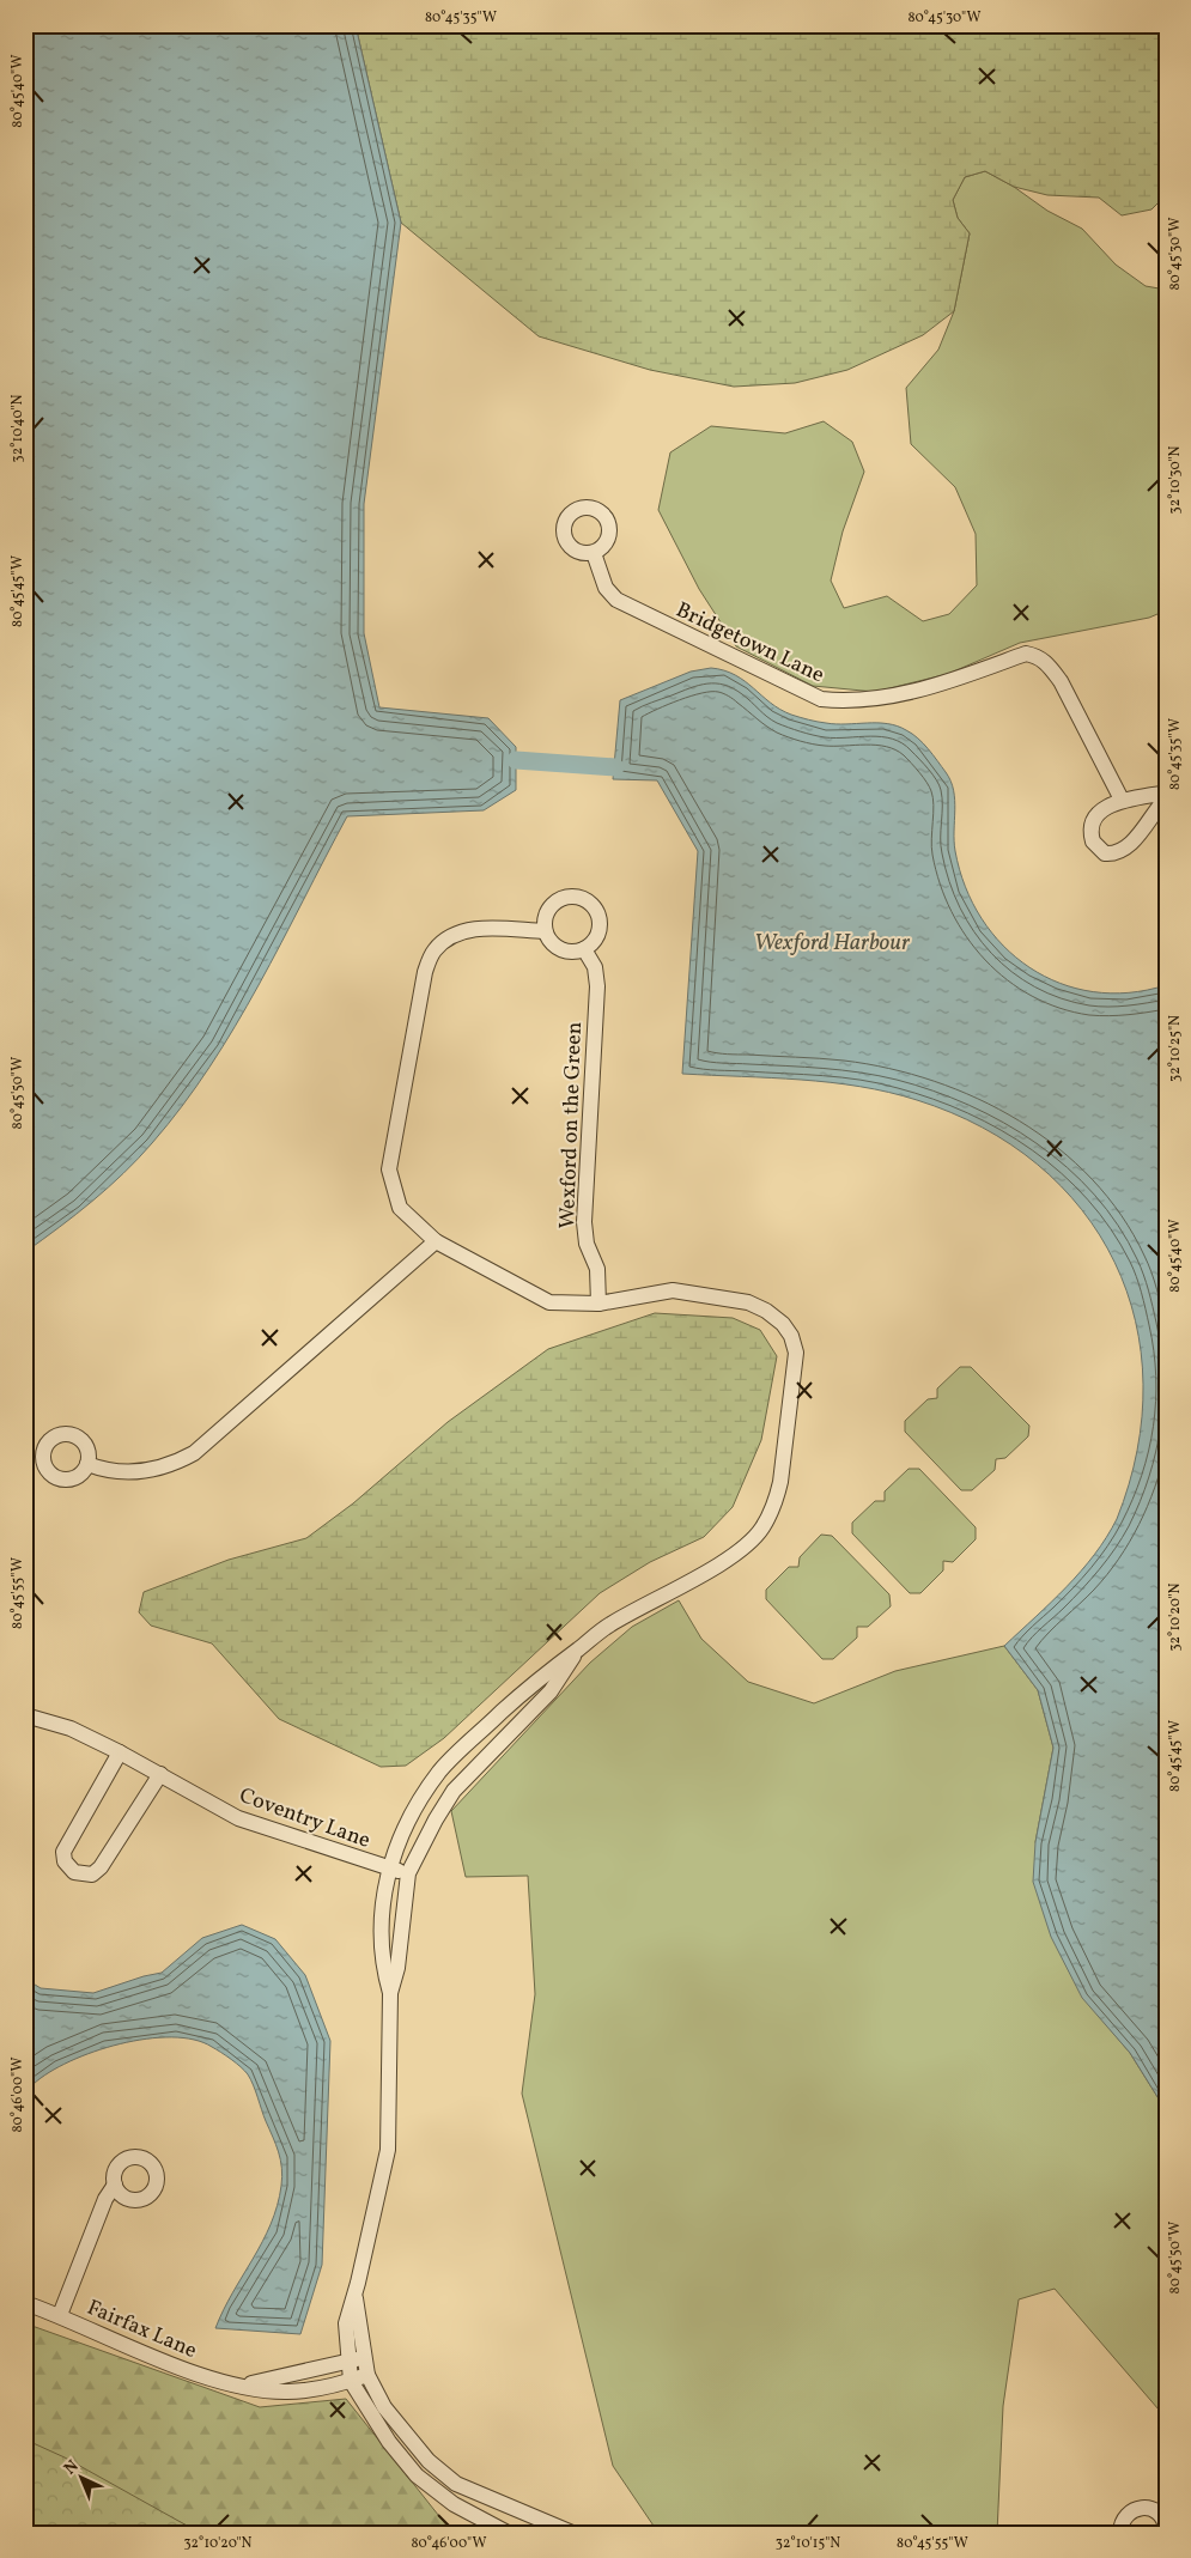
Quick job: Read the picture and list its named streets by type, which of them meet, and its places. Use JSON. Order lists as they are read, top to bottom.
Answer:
{
  "streets": {
    "street": [
      "Bridgetown Lane",
      "Wexford on the Green",
      "Coventry Lane",
      "Fairfax Lane"
    ]
  },
  "water": ["Wexford Harbour"],
  "north": "top left",
  "coordinates": [
    "80°45'35\"W",
    "80°45'30\"W",
    "80°45'40\"W",
    "32°10'40\"N",
    "32°10'30\"N",
    "80°45'45\"W",
    "32°10'25\"N",
    "80°45'50\"W",
    "80°45'55\"W",
    "32°10'20\"N",
    "80°46'00\"W",
    "32°10'15\"N"
  ]
}
